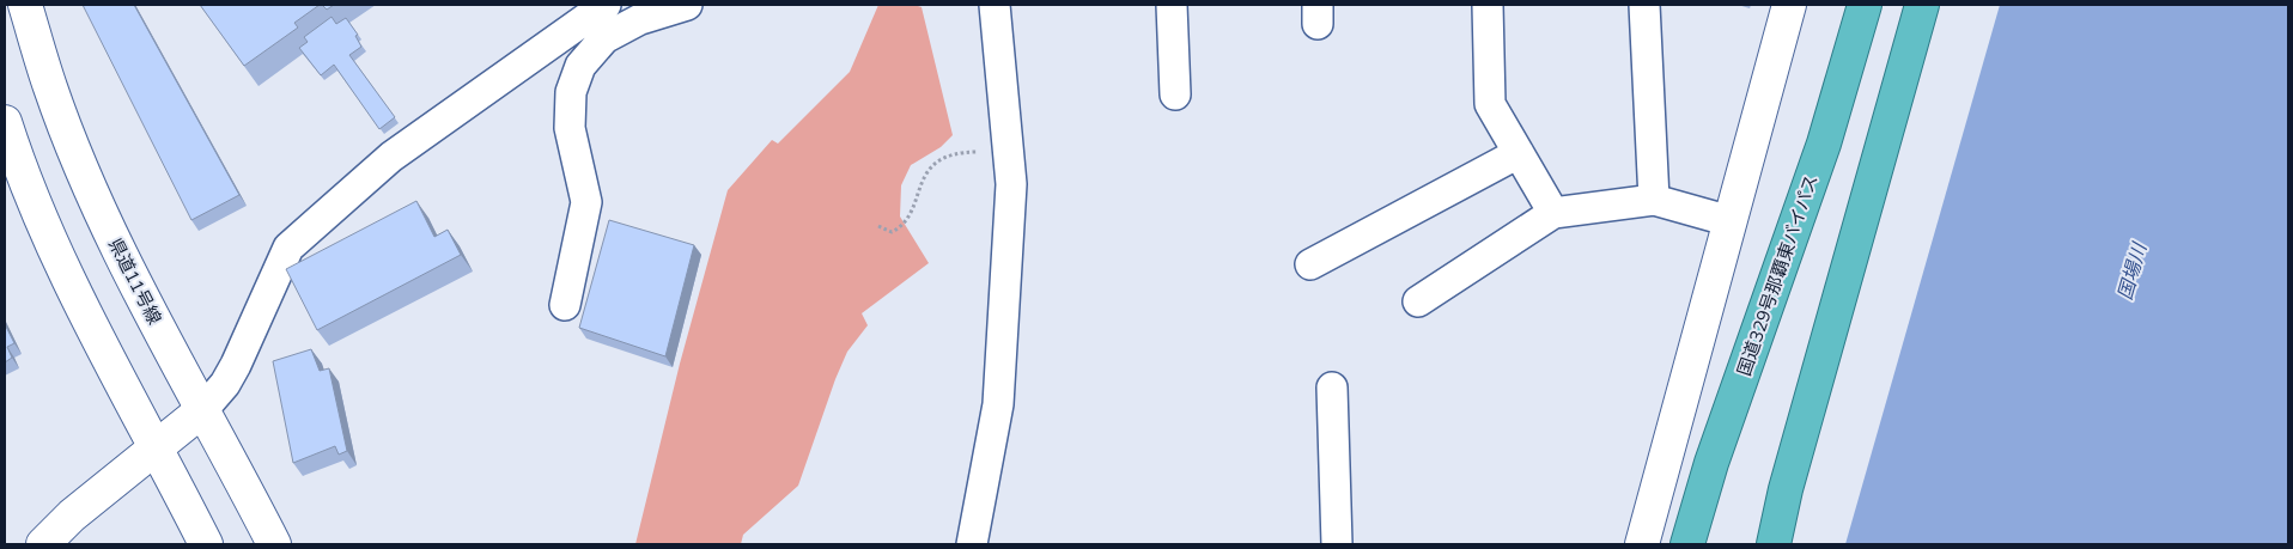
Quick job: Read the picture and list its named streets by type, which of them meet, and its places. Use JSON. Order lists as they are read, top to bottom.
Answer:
{
  "streets": {
    "highway": ["国道329号那覇東バイパス"],
    "main road": ["県道11号線"]
  },
  "water": ["国場川"]
}
